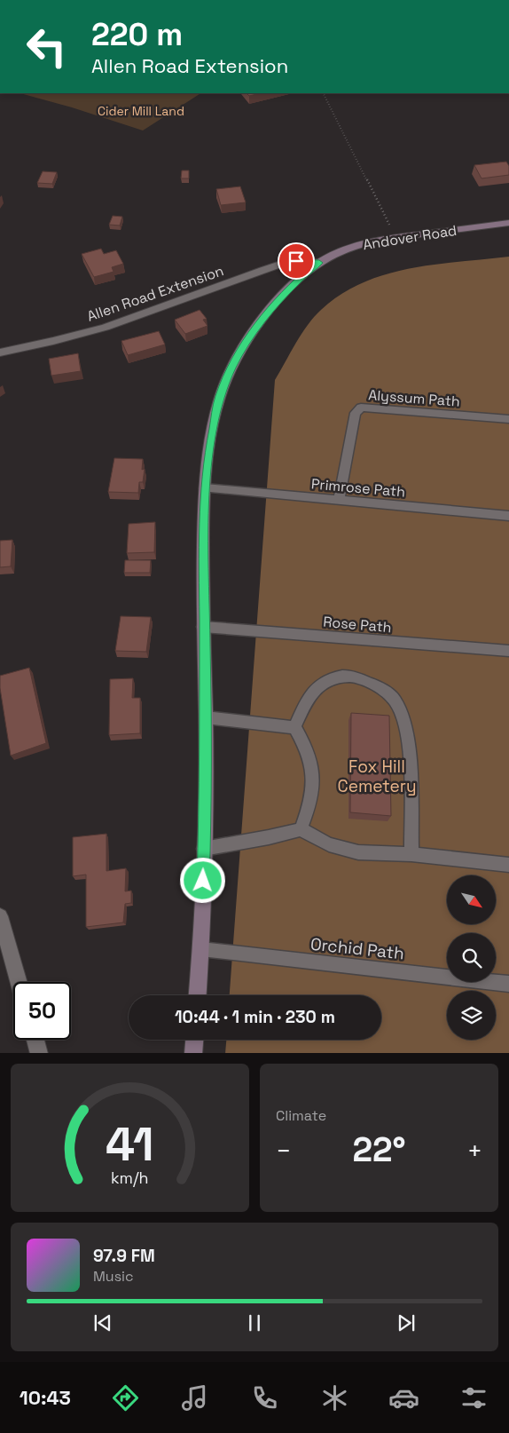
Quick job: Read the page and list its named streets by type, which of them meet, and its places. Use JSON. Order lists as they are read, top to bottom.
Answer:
{
  "streets": {
    "main road": ["Andover Road"],
    "street": ["Allen Road Extension"],
    "lane": [
      "Alyssum Path",
      "Primrose Path",
      "Rose Path",
      "Orchid Path"
    ]
  },
  "crossings": [
    ["Andover Road", "Allen Road Extension"],
    ["Andover Road", "Primrose Path"],
    ["Andover Road", "Rose Path"],
    ["Andover Road", "Orchid Path"],
    ["Alyssum Path", "Primrose Path"]
  ],
  "parks": ["Cider Mill Land", "Fox Hill Cemetery"],
  "north": "bottom right",
  "page": {
    "turn": ["220 m", "Allen Road Extension"],
    "limit": "50",
    "trip": "10:44 · 1 min · 230 m",
    "tile": "Climate",
    "heat": ["−", "22°", "+"],
    "song": ["97.9 FM", "Music"],
    "tabs": "10:43",
    "gauge": ["41", "km/h"]
  }
}
